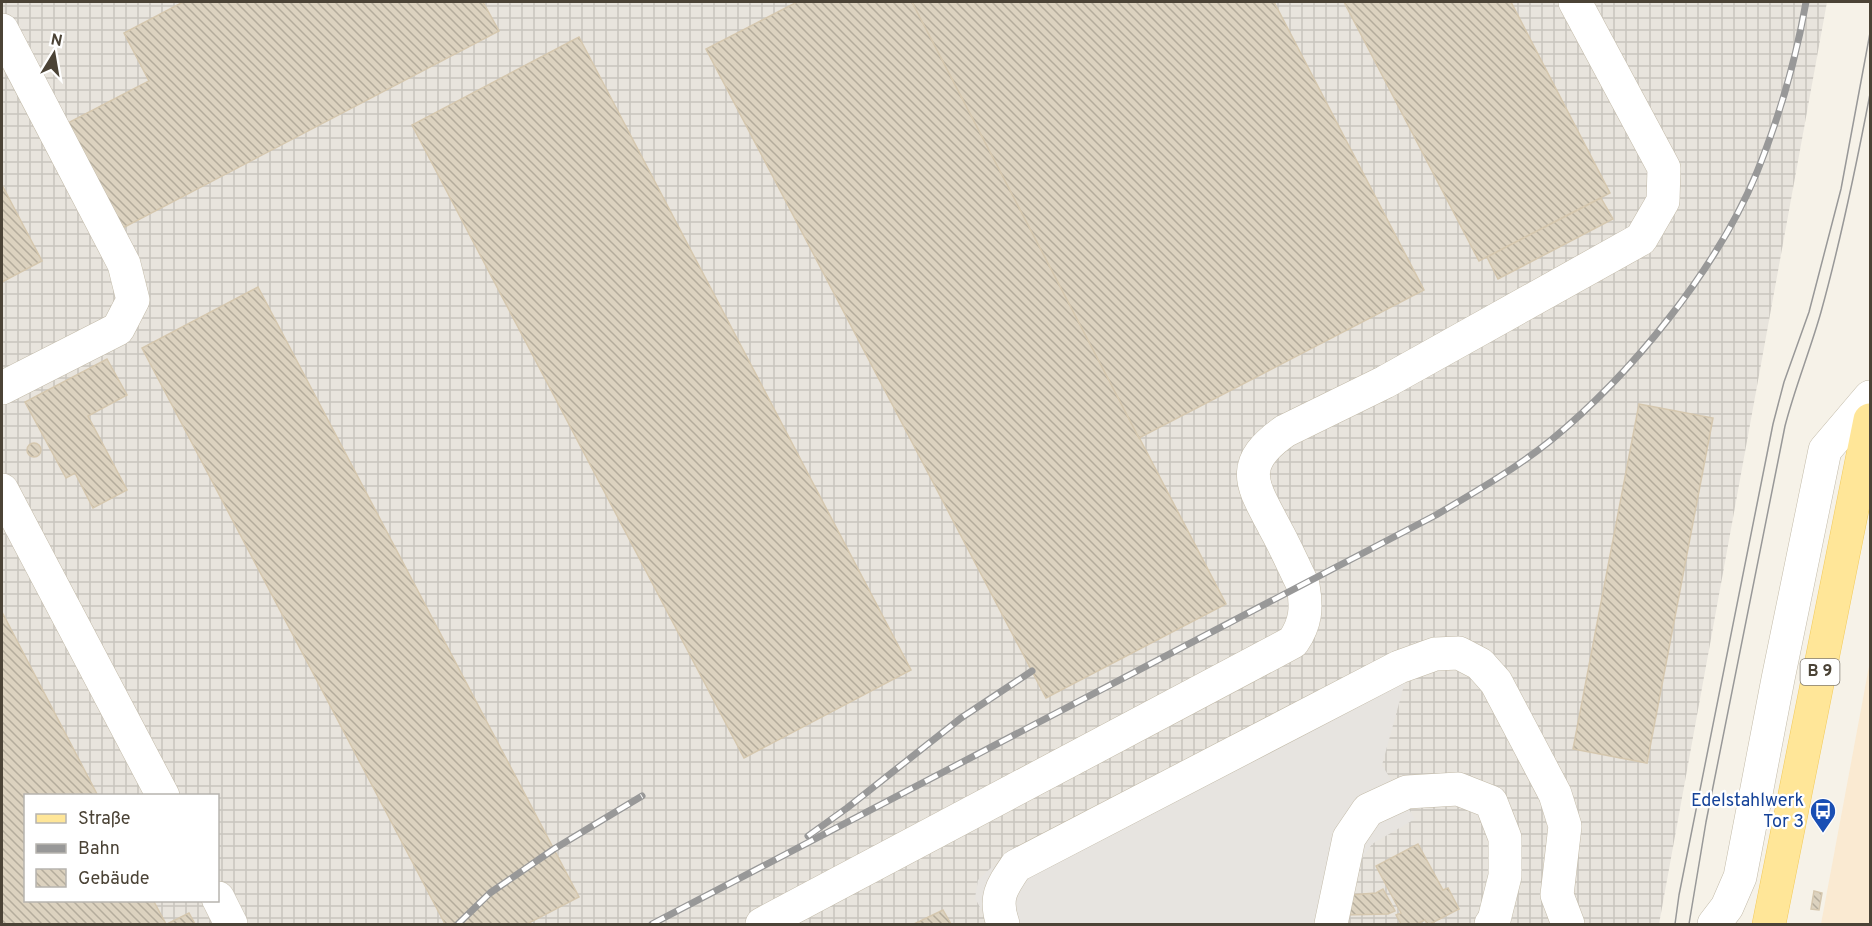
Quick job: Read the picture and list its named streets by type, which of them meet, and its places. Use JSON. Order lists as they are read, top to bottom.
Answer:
{
  "streets": {
    "main road": ["B 9"]
  },
  "places": {
    "bus stop": ["Edelstahlwerk Tor 3"]
  },
  "legend": ["Straße", "Bahn", "Gebäude"],
  "north": "top"
}
